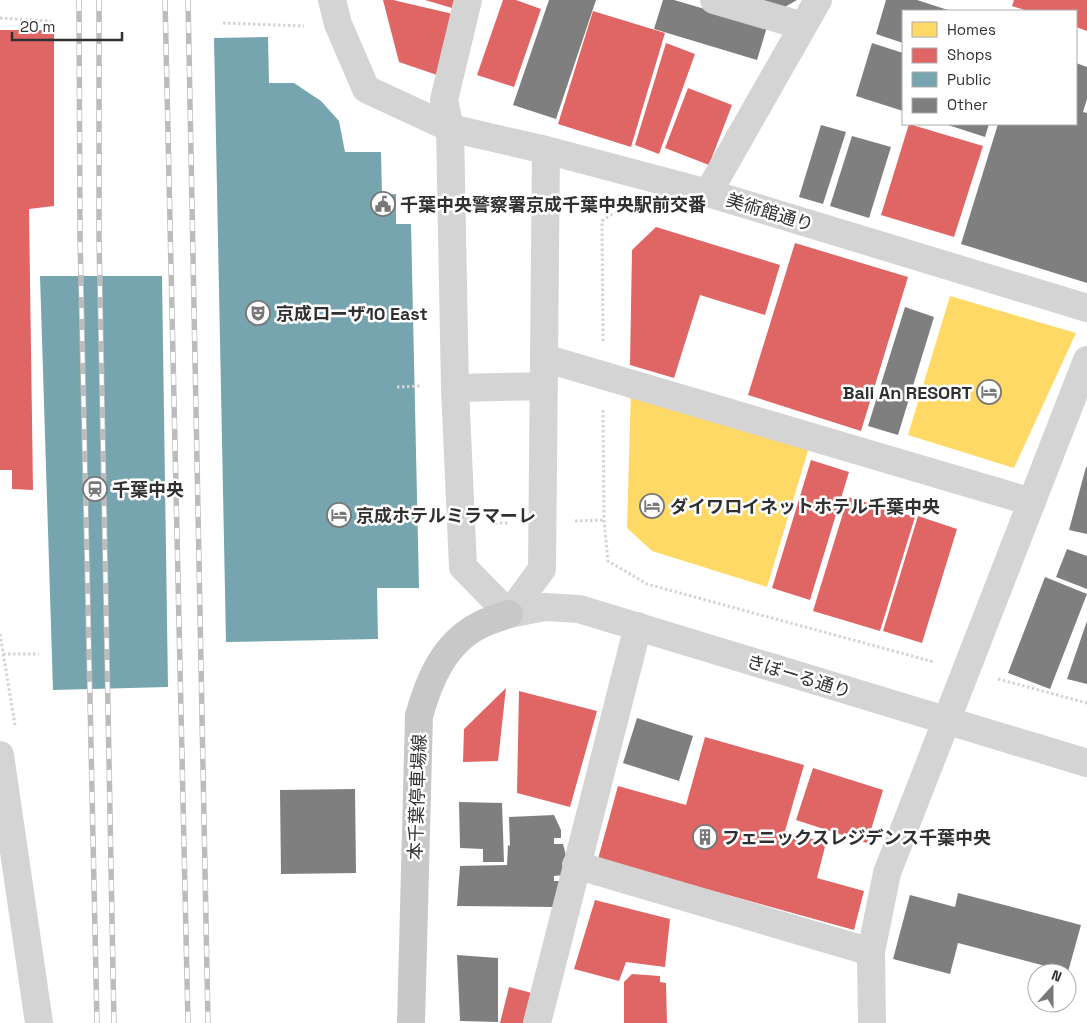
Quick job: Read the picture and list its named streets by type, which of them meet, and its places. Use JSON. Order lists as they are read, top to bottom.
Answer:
{
  "streets": {
    "main road": ["本千葉停車場線"],
    "street": ["美術館通り", "きぼーる通り"]
  },
  "crossings": [
    ["きぼーる通り", "本千葉停車場線"]
  ],
  "places": {
    "public building": ["千葉中央警察署京成千葉中央駅前交番"],
    "theatre": ["京成ローザ10 East"],
    "hotel": ["Bali An RESORT", "ダイワロイネットホテル千葉中央", "京成ホテルミラマーレ"],
    "station": ["千葉中央"],
    "building": ["フェニックスレジデンス千葉中央"]
  },
  "legend": [
    "Homes",
    "Shops",
    "Public",
    "Other"
  ],
  "scale_bar": "20 m",
  "north": "top"
}
